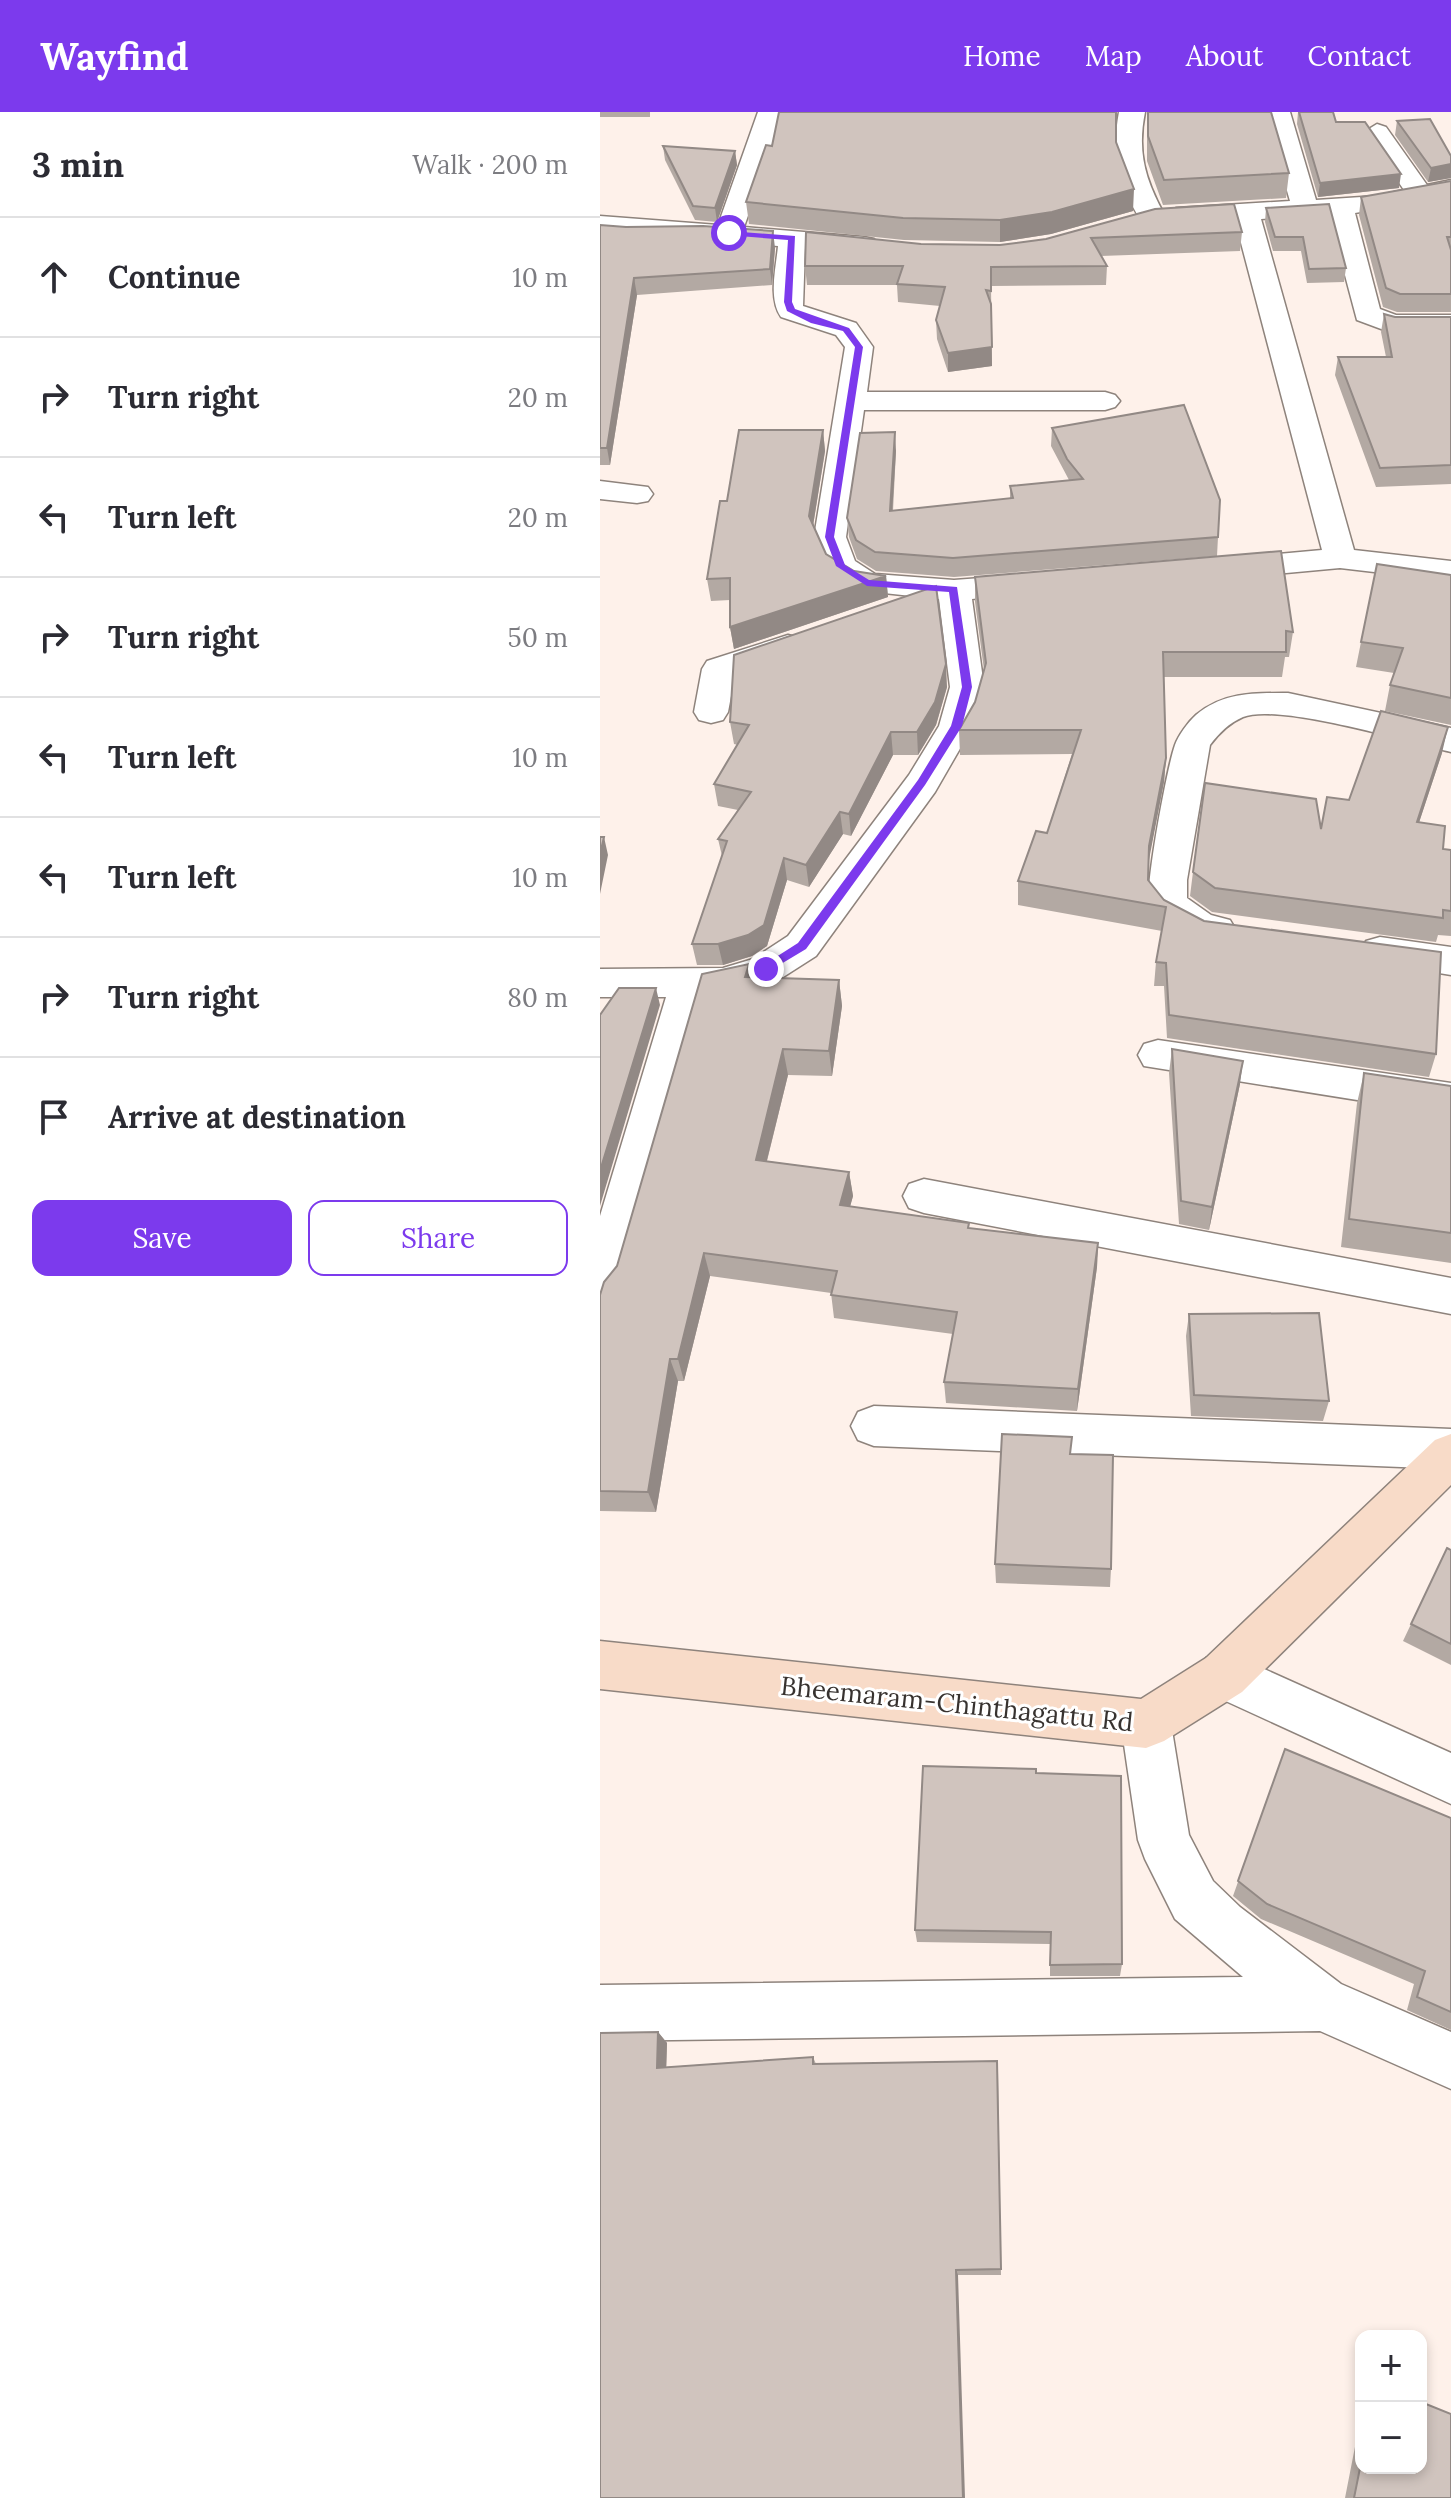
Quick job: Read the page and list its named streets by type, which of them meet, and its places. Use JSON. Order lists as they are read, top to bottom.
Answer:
{
  "streets": {
    "street": ["Bheemaram-Chinthagattu Rd"]
  },
  "page": {
    "header": "Wayfind",
    "nav": [
      "Home",
      "Map",
      "About",
      "Contact"
    ],
    "heading": ["3 min", "Walk · 200 m"],
    "list": [
      ["Continue", "10 m"],
      ["Turn right", "20 m"],
      ["Turn left", "20 m"],
      ["Turn right", "50 m"],
      ["Turn left", "10 m"],
      ["Turn left", "10 m"],
      ["Turn right", "80 m"],
      "Arrive at destination"
    ],
    "buttons": ["Save", "Share"],
    "map_buttons": ["+", "−"]
  }
}
